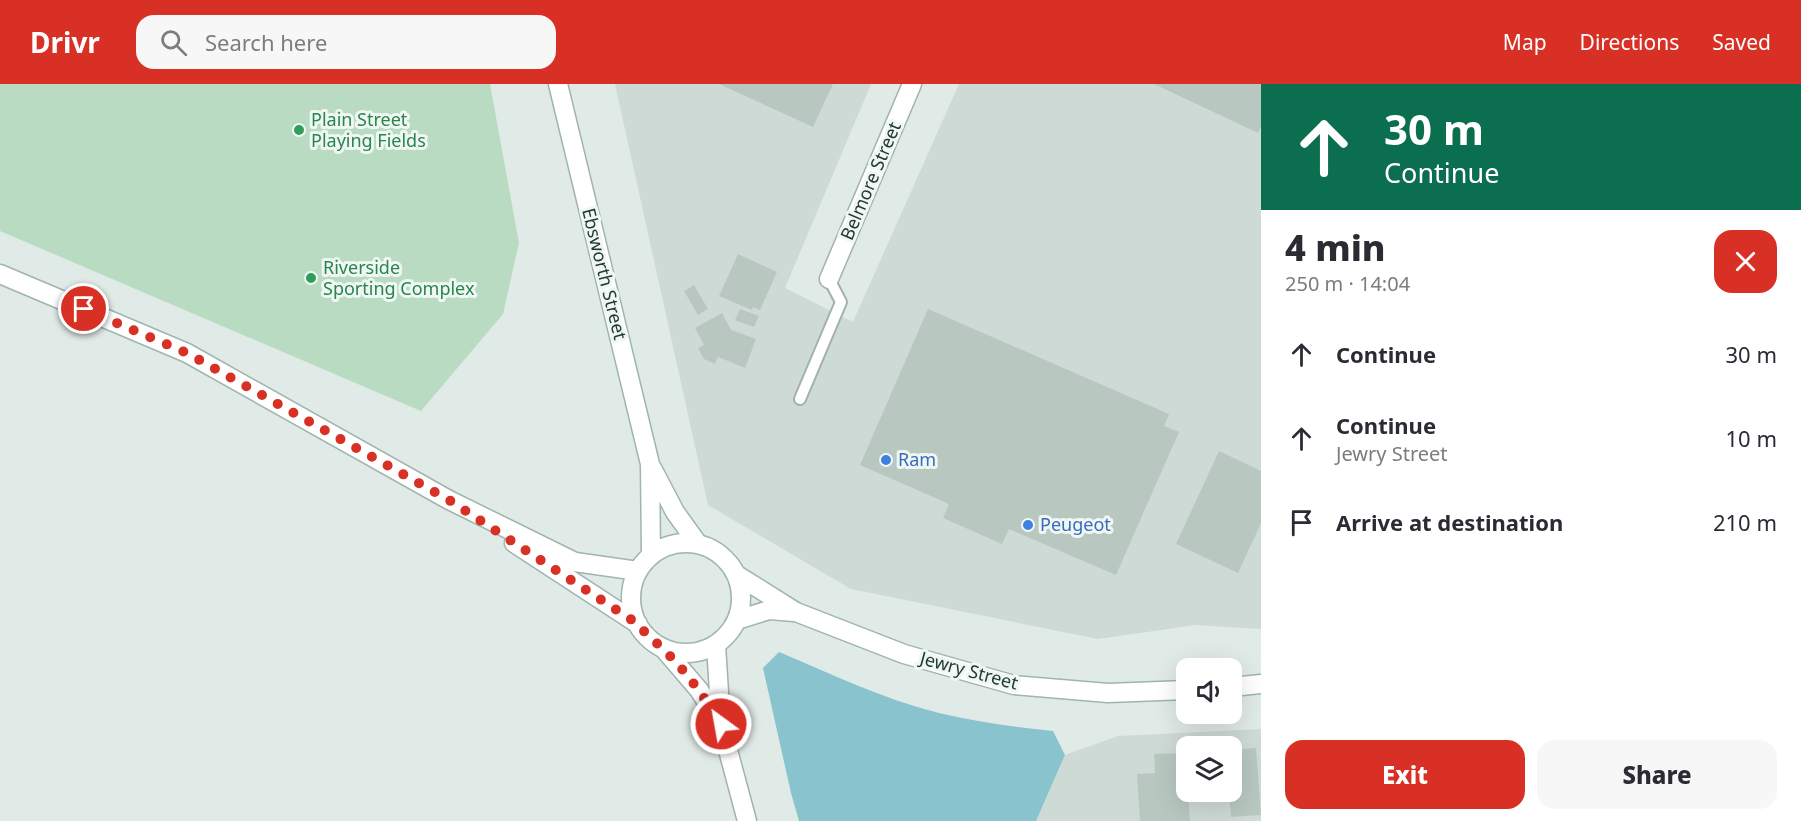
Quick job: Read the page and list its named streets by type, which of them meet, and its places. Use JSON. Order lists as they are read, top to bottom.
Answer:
{
  "streets": {
    "main road": ["Belmore Street", "Ebsworth Street", "Jewry Street"]
  },
  "crossings": [
    ["Ebsworth Street", "Jewry Street"]
  ],
  "places": [
    "Plain Street Playing Fields",
    "Riverside Sporting Complex",
    "Ram",
    "Peugeot"
  ],
  "page": {
    "header": "Drivr",
    "search": "Search here",
    "nav": ["Map", "Directions", "Saved"],
    "turn": ["30 m", "Continue"],
    "heading": ["4 min", "250 m · 14:04"],
    "list": [
      {
        "name": "Continue",
        "value": "30 m"
      },
      {
        "name": "Continue",
        "note": "Jewry Street",
        "value": "10 m"
      },
      {
        "name": "Arrive at destination",
        "value": "210 m"
      }
    ],
    "buttons": ["Exit", "Share"]
  }
}
